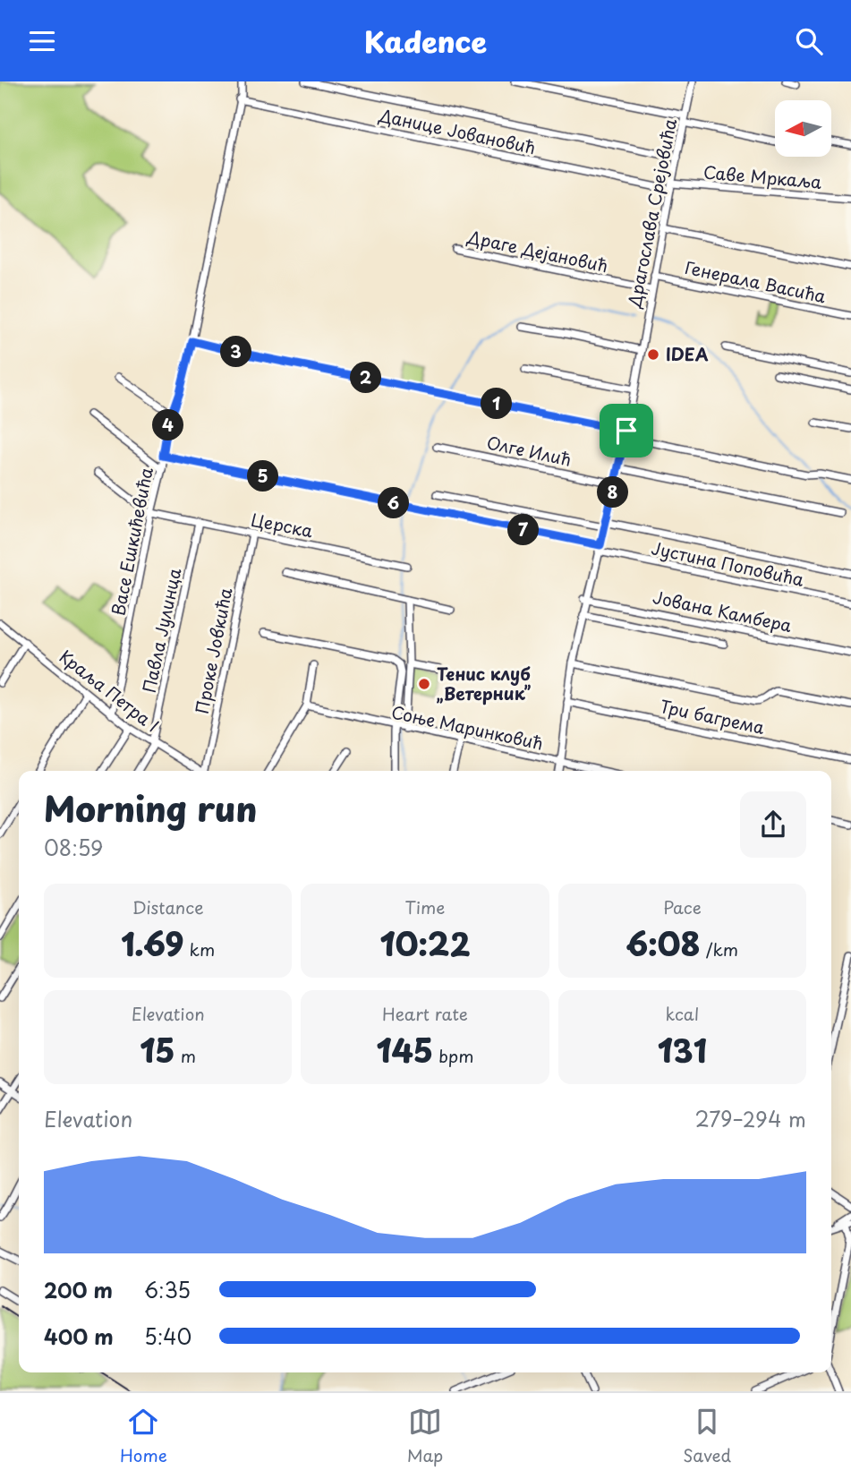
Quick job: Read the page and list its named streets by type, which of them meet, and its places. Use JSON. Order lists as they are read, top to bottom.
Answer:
{
  "streets": {
    "street": [
      "Данице Јовановић",
      "Саве Мркаља",
      "Драгослава Срејовића",
      "Драге Дејановић",
      "Генерала Васића",
      "Олге Илић",
      "Церска",
      "Васе Ешкићевића",
      "Јустина Поповића",
      "Јована Камбера",
      "Павла Јулинца",
      "Проке Јовкића",
      "Краља Петра I",
      "Три багрема",
      "Соње Маринковић"
    ]
  },
  "crossings": [
    ["Данице Јовановић", "Саве Мркаља"],
    ["Данице Јовановић", "Драгослава Срејовића"],
    ["Данице Јовановић", "Васе Ешкићевића"],
    ["Саве Мркаља", "Драгослава Срејовића"],
    ["Драгослава Срејовића", "Драге Дејановић"],
    ["Драгослава Срејовића", "Генерала Васића"],
    ["Драгослава Срејовића", "Олге Илић"],
    ["Драгослава Срејовића", "Јустина Поповића"],
    ["Драгослава Срејовића", "Јована Камбера"],
    ["Драгослава Срејовића", "Три багрема"],
    ["Драгослава Срејовића", "Соње Маринковић"],
    ["Церска", "Васе Ешкићевића"],
    ["Церска", "Павла Јулинца"],
    ["Церска", "Проке Јовкића"],
    ["Васе Ешкићевића", "Јустина Поповића"],
    ["Васе Ешкићевића", "Краља Петра I"],
    ["Павла Јулинца", "Краља Петра I"]
  ],
  "places": ["IDEA", "Тенис клуб „Ветерник”"],
  "north": "left",
  "page": {
    "header": "Kadence",
    "pins": [
      "3",
      "2",
      "1",
      "4",
      "5",
      "8",
      "6",
      "7"
    ],
    "heading": ["Morning run", "08:59"],
    "stats": [
      ["Distance", "1.69 km"],
      ["Time", "10:22"],
      ["Pace", "6:08 /km"],
      ["Elevation", "15 m"],
      ["Heart rate", "145 bpm"],
      ["kcal", "131"]
    ],
    "chart": ["Elevation", "279–294 m"],
    "list": [
      {
        "name": "200 m",
        "note": "6:35"
      },
      {
        "name": "400 m",
        "note": "5:40"
      }
    ],
    "tabs": ["Home", "Map", "Saved"]
  }
}
